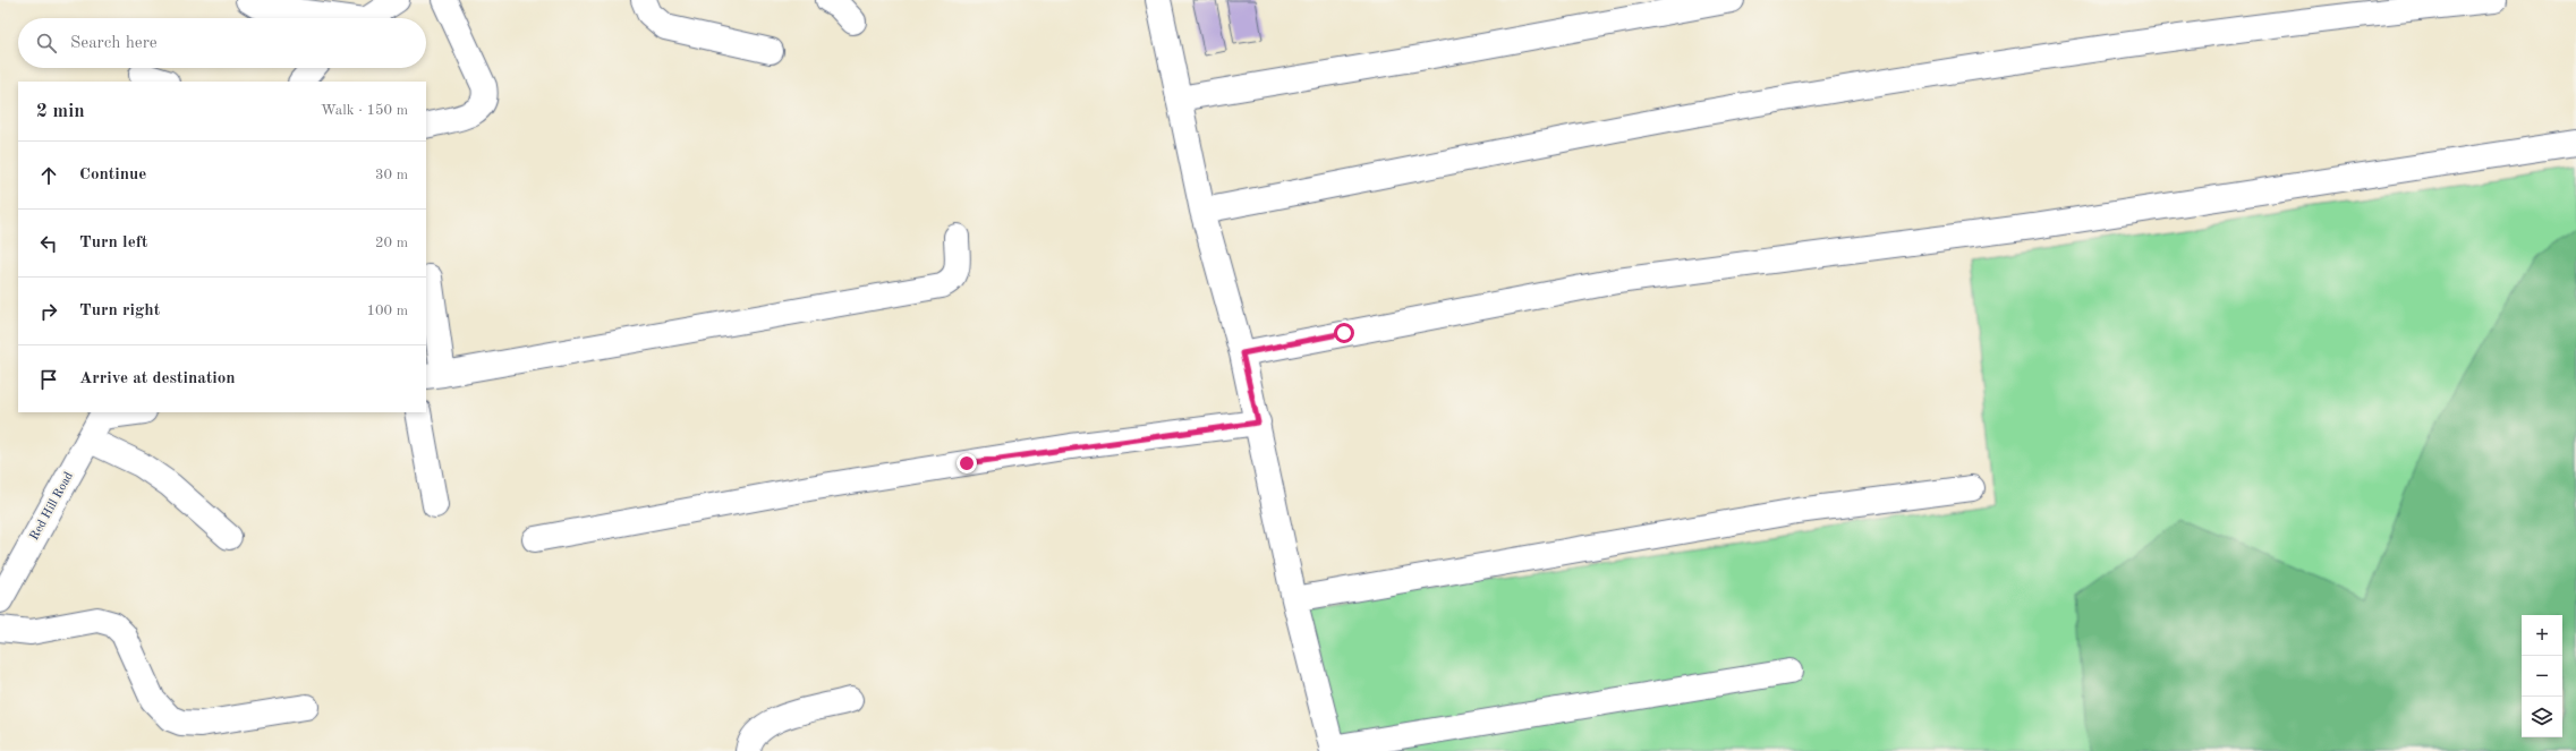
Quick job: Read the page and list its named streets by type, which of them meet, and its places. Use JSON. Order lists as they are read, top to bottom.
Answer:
{
  "streets": {
    "street": ["Red Hill Road"]
  },
  "page": {
    "search": "Search here",
    "heading": ["2 min", "Walk · 150 m"],
    "list": [
      ["Continue", "30 m"],
      ["Turn left", "20 m"],
      ["Turn right", "100 m"],
      "Arrive at destination"
    ],
    "map_buttons": ["+", "−"]
  }
}
